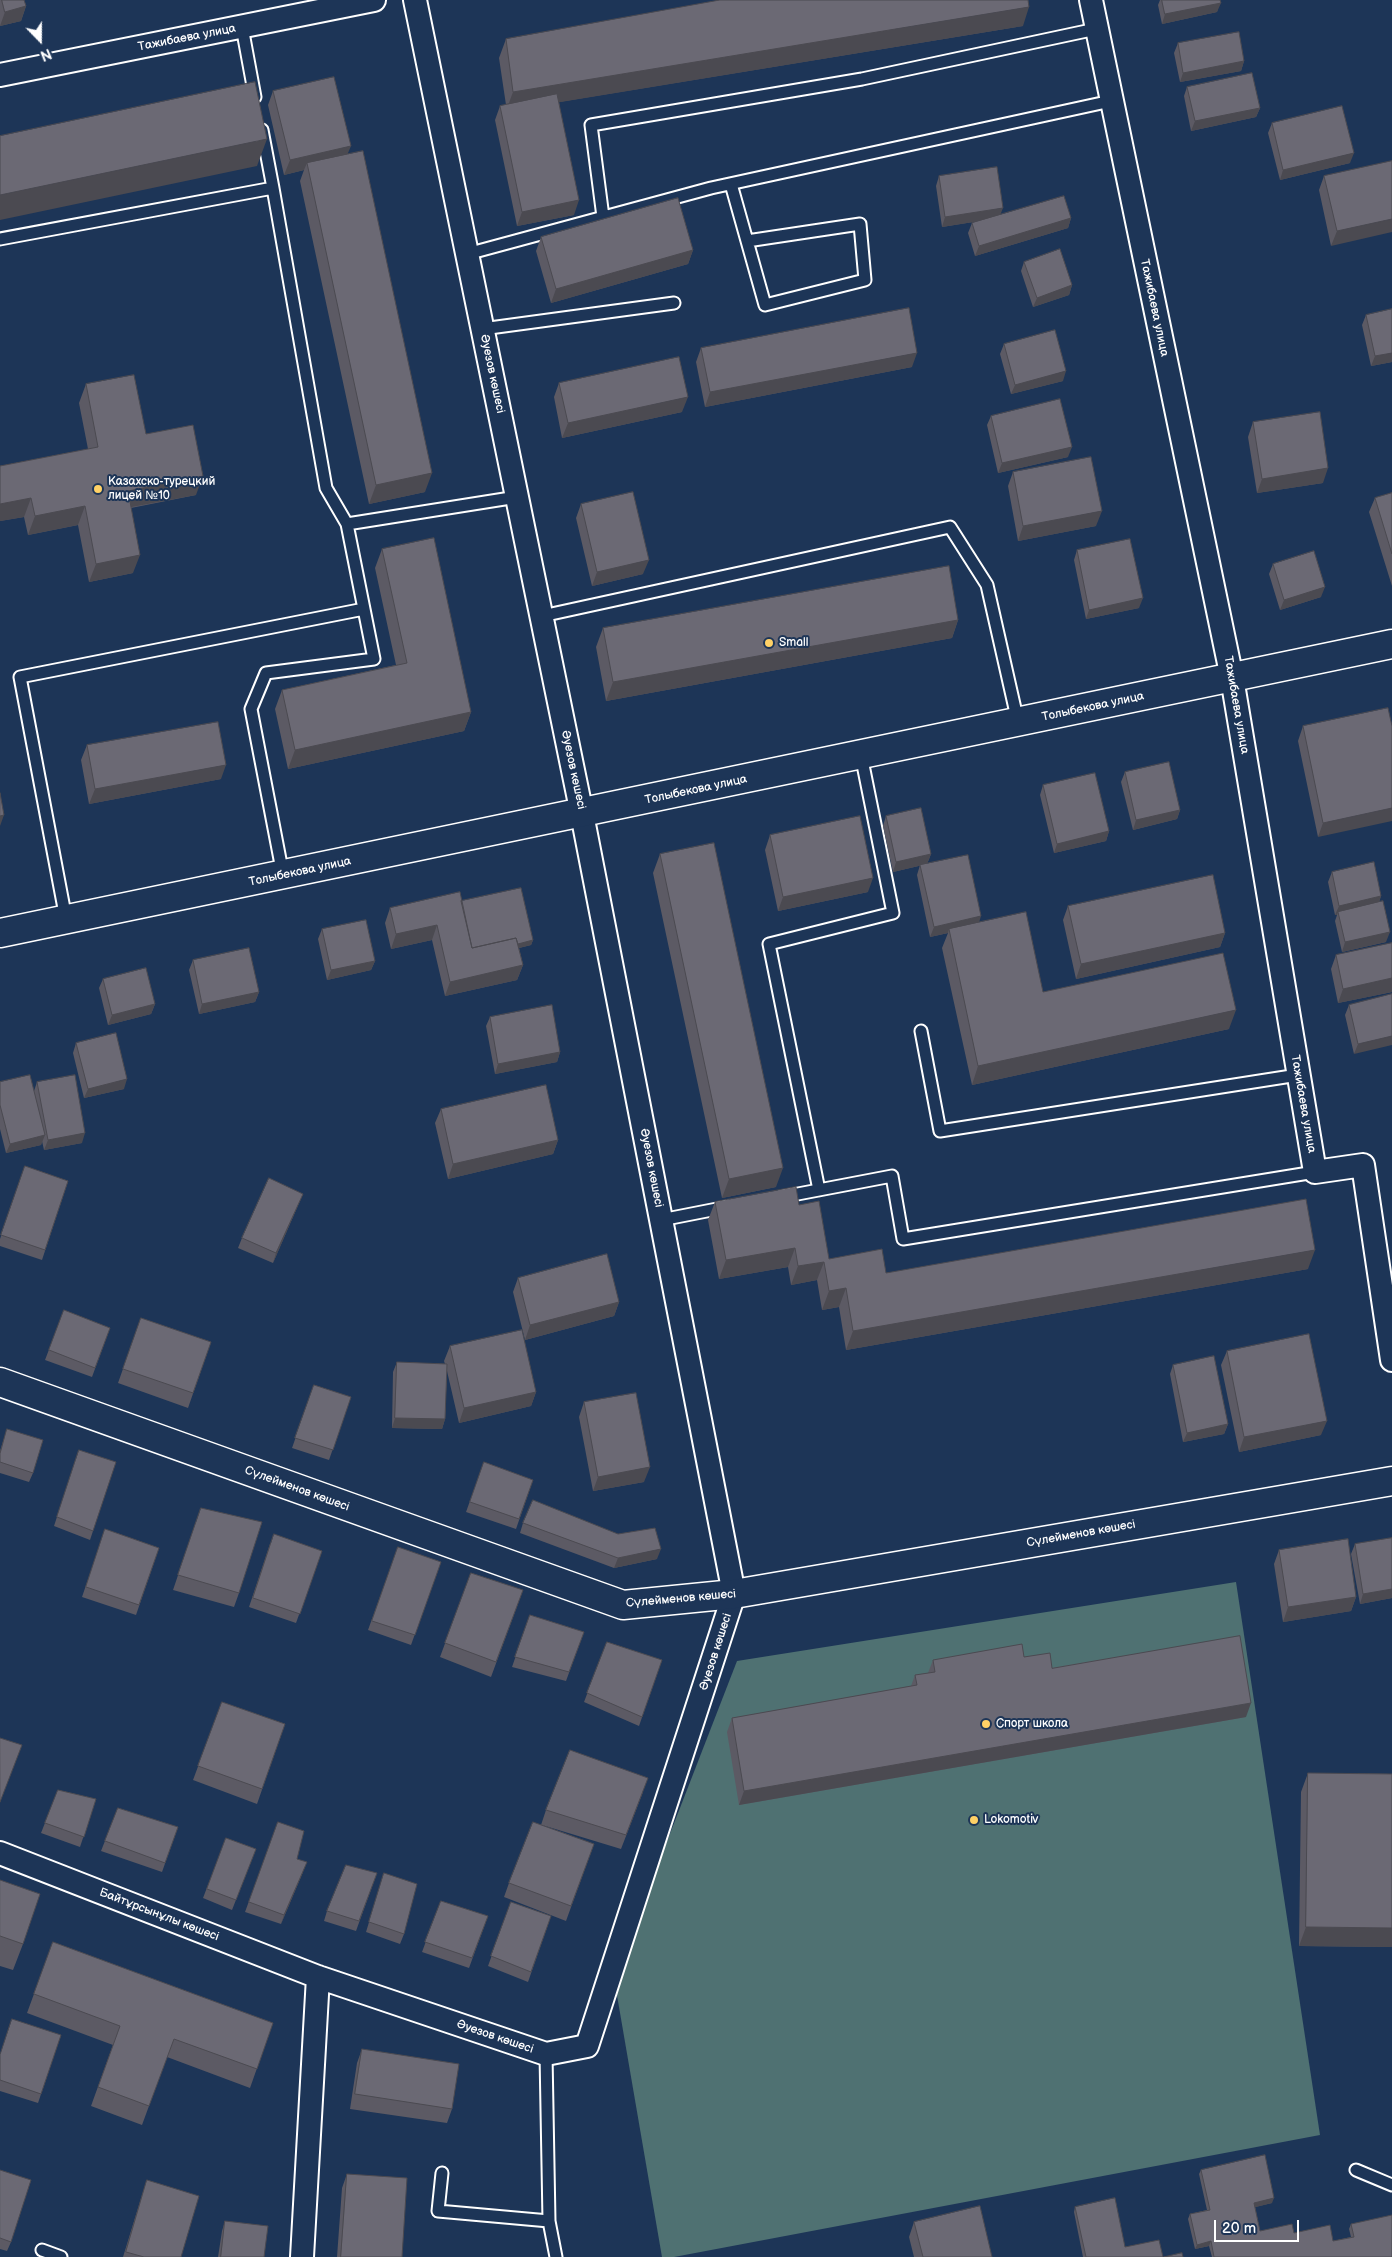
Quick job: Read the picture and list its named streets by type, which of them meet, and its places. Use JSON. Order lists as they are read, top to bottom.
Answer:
{
  "streets": {
    "street": [
      "Тажибаева улица",
      "Әуезов көшесі",
      "Толыбекова улица",
      "Сүлейменов көшесі",
      "Байтұрсынұлы көшесі"
    ]
  },
  "crossings": [
    ["Тажибаева улица", "Толыбекова улица"],
    ["Әуезов көшесі", "Толыбекова улица"],
    ["Әуезов көшесі", "Сүлейменов көшесі"],
    ["Әуезов көшесі", "Байтұрсынұлы көшесі"]
  ],
  "places": [
    "Казахско-турецкий лицей №10",
    "Small",
    "Спорт школа",
    "Lokomotiv"
  ],
  "scale_bar": "20 m",
  "north": "bottom"
}
